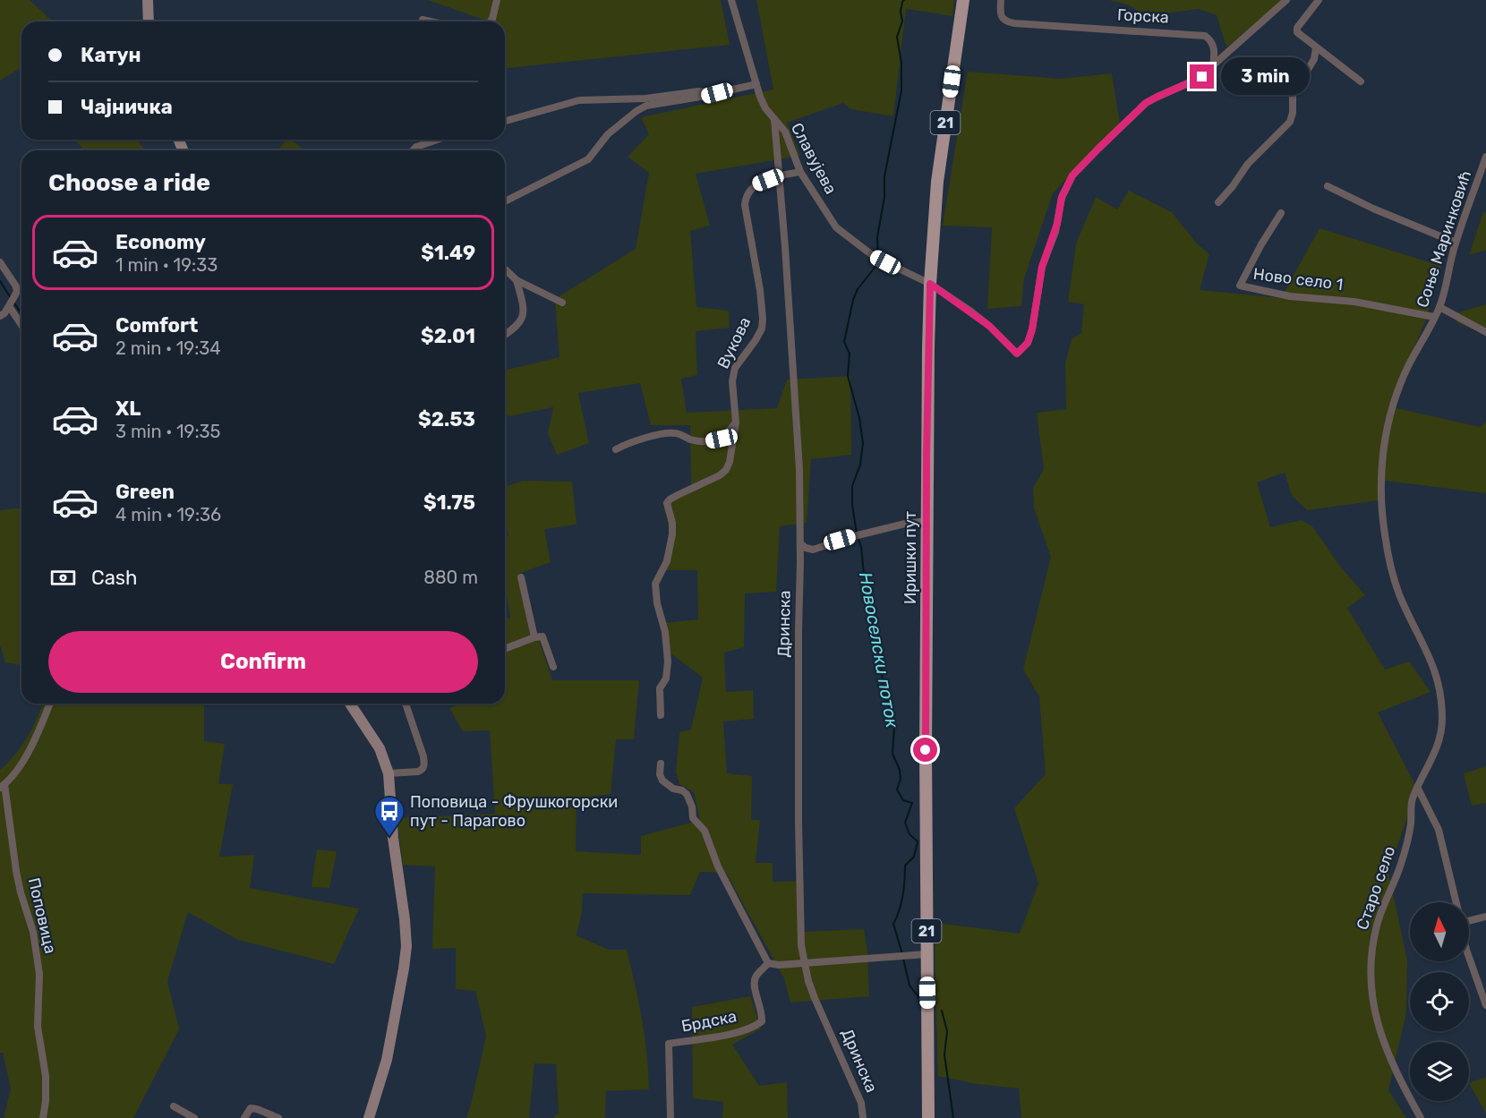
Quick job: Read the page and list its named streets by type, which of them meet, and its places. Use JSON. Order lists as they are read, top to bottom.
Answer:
{
  "streets": {
    "main road": ["21", "Иришки пут"],
    "street": [
      "Горска",
      "Славујева",
      "Соње Маринковић",
      "Ново село 1",
      "Вукова",
      "Дринска",
      "Старо село",
      "Поповица",
      "Брдска"
    ]
  },
  "crossings": [
    ["Горска", "Славујева"],
    ["Славујева", "Вукова"],
    ["Славујева", "Иришки пут"],
    ["Славујева", "Дринска"],
    ["Соње Маринковић", "Ново село 1"],
    ["Соње Маринковић", "Старо село"],
    ["Вукова", "Дринска"]
  ],
  "water": ["Новоселски поток"],
  "places": {
    "bus stop": ["Поповица - Фрушкогорски пут - Парагово"]
  },
  "north": "top",
  "page": {
    "banner": ["Катун", "Чајничка"],
    "bubble": "3 min",
    "heading": "Choose a ride",
    "list": [
      {
        "name": "Economy",
        "note": "1 min · 19:33",
        "value": "$1.49"
      },
      {
        "name": "Comfort",
        "note": "2 min · 19:34",
        "value": "$2.01"
      },
      {
        "name": "XL",
        "note": "3 min · 19:35",
        "value": "$2.53"
      },
      {
        "name": "Green",
        "note": "4 min · 19:36",
        "value": "$1.75"
      }
    ],
    "pay": ["Cash", "880 m"],
    "buttons": "Confirm"
  }
}
